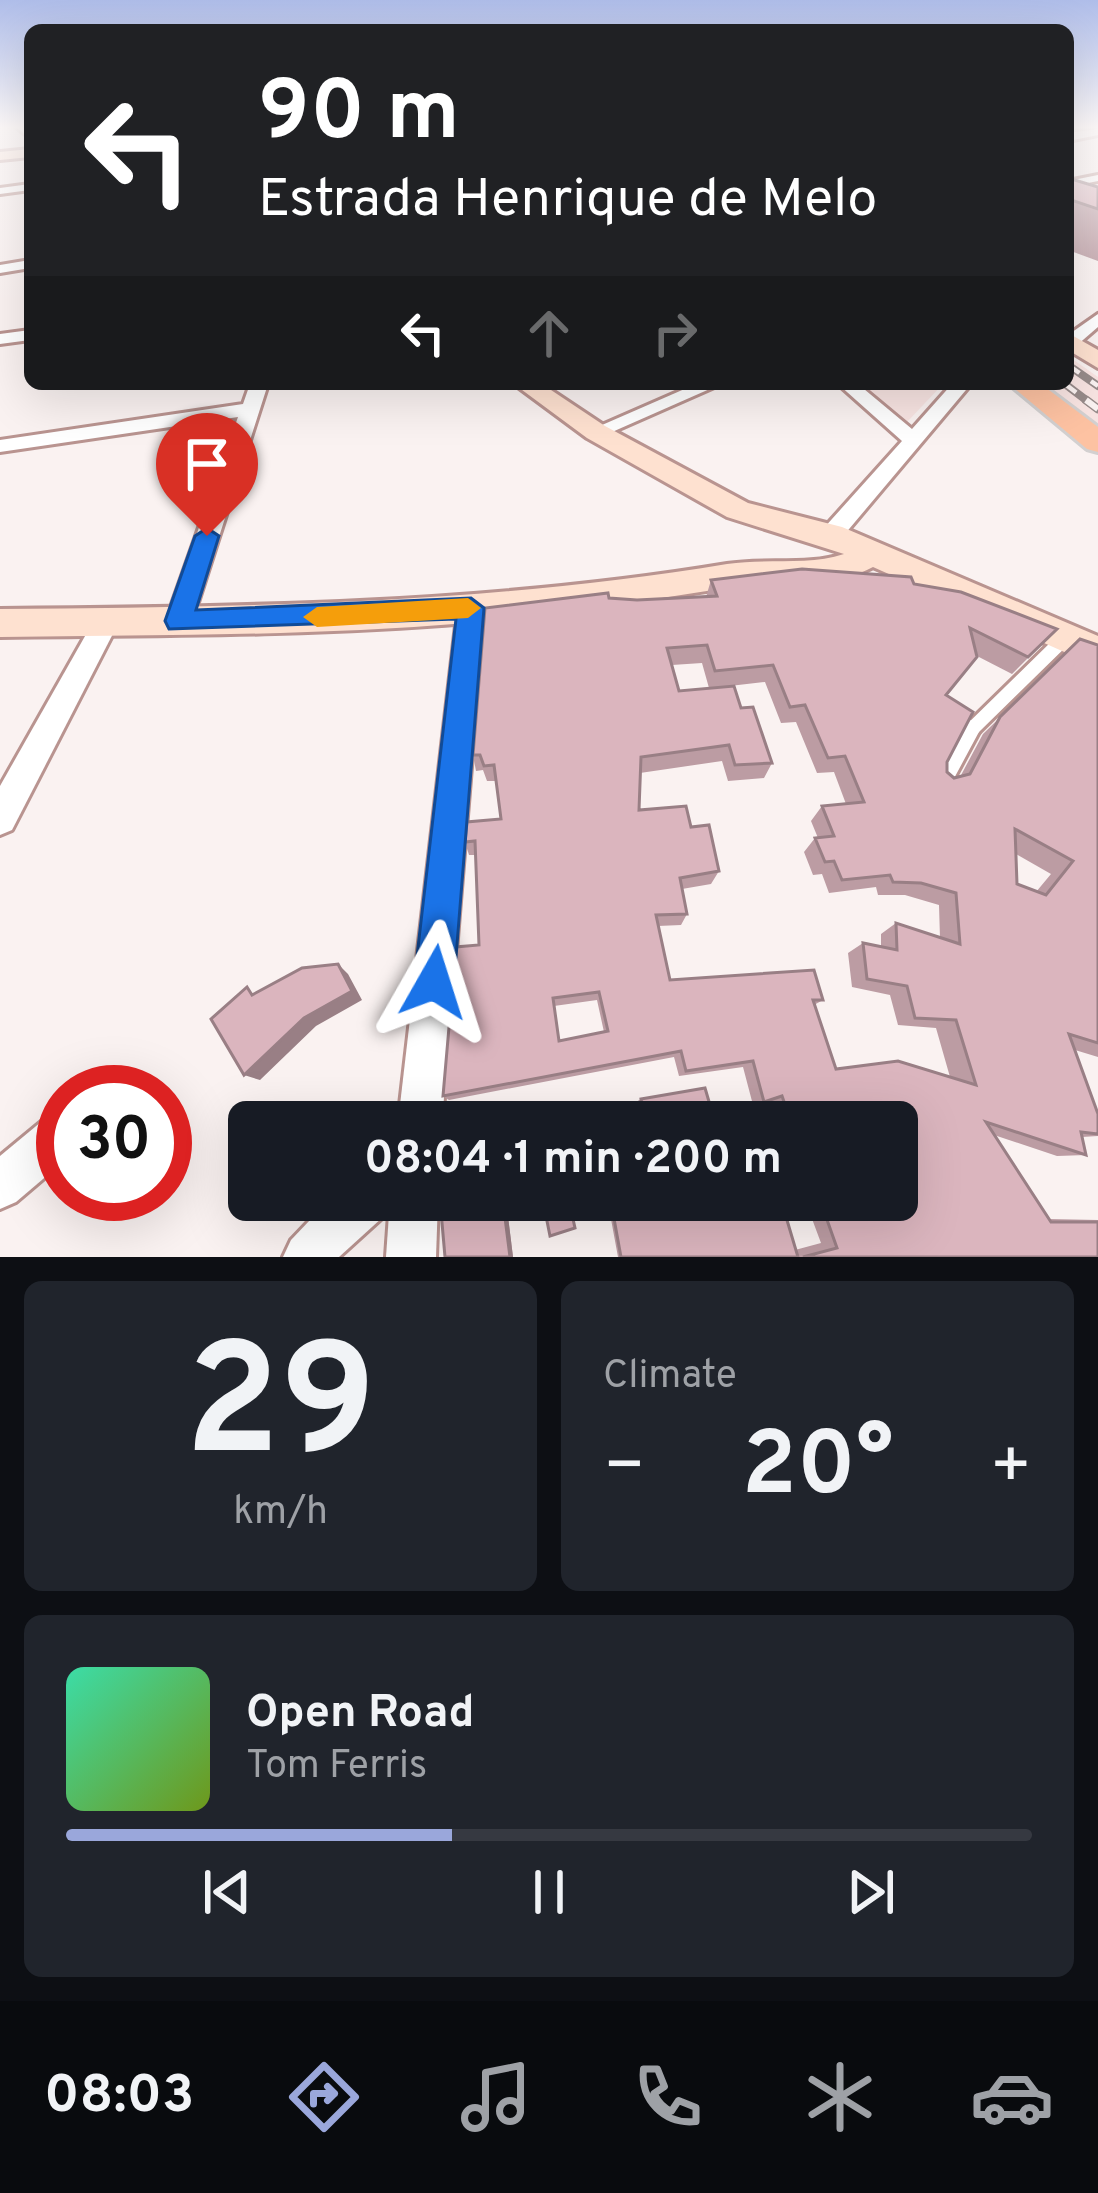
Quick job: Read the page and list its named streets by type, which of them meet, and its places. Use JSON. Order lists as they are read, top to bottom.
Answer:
{
  "page": {
    "turn": ["90 m", "Estrada Henrique de Melo"],
    "limit": "30",
    "trip": "08:04 · 1 min · 200 m",
    "tile": [
      ["29", "km/h"],
      "Climate"
    ],
    "heat": ["−", "20°", "+"],
    "song": ["Open Road", "Tom Ferris"],
    "tabs": "08:03"
  }
}
